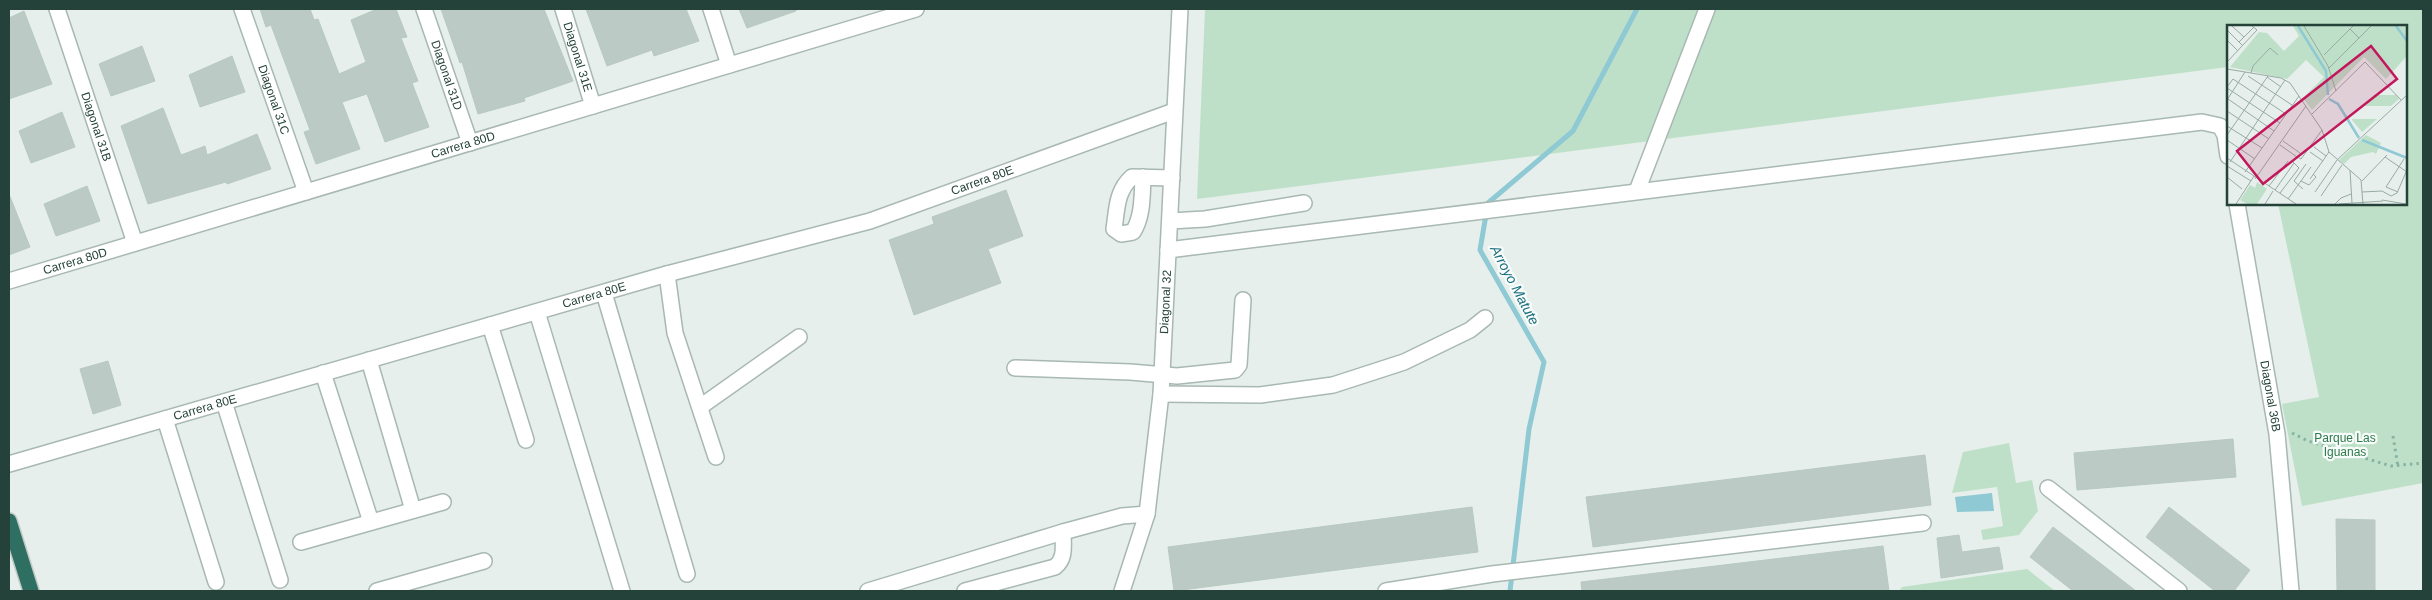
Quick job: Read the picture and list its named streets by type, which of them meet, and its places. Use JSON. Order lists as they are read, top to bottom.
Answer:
{
  "streets": {
    "street": [
      "Diagonal 31E",
      "Diagonal 31D",
      "Diagonal 31C",
      "Diagonal 31B",
      "Carrera 80D",
      "Carrera 80E",
      "Diagonal 32",
      "Diagonal 36B"
    ]
  },
  "crossings": [
    ["Diagonal 31E", "Carrera 80D"],
    ["Diagonal 31D", "Carrera 80D"],
    ["Diagonal 31C", "Carrera 80D"],
    ["Diagonal 31B", "Carrera 80D"],
    ["Carrera 80E", "Diagonal 32"]
  ],
  "water": ["Arroyo Matute"],
  "parks": ["Parque Las Iguanas"]
}
